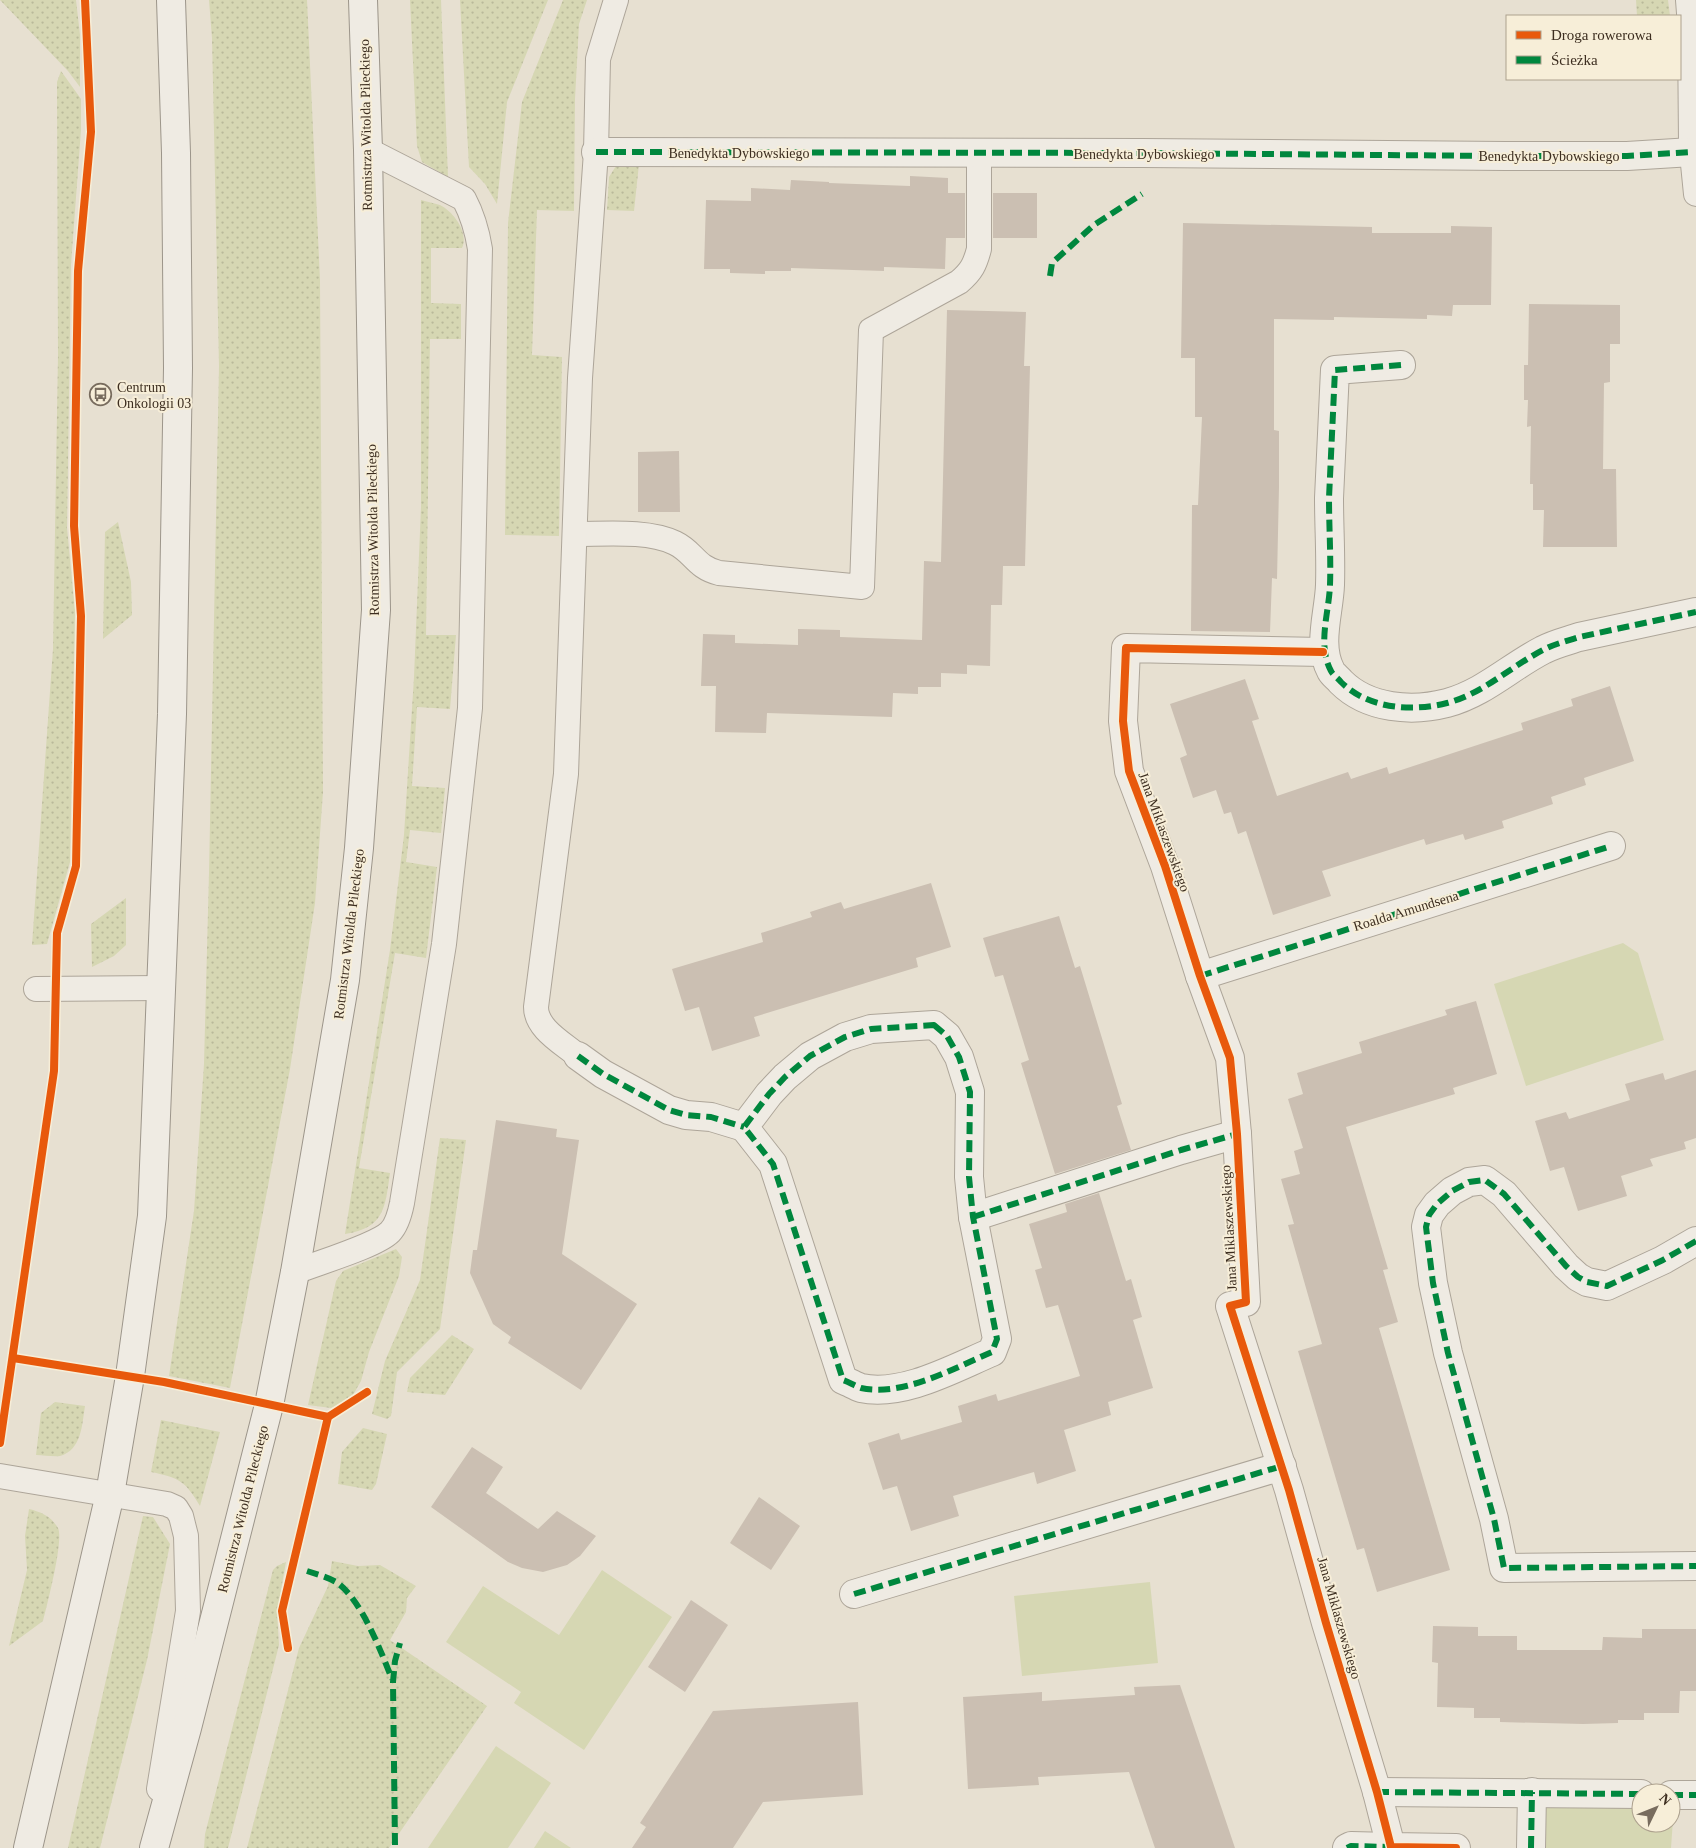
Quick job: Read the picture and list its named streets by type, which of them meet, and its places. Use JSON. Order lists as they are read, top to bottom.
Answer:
{
  "streets": {
    "street": [
      "Rotmistrza Witolda Pileckiego",
      "Benedykta Dybowskiego",
      "Jana Miklaszewskiego",
      "Roalda Amundsena"
    ]
  },
  "crossings": [
    ["Jana Miklaszewskiego", "Roalda Amundsena"]
  ],
  "places": {
    "bus stop": ["Centrum Onkologii 03"]
  },
  "legend": ["Droga rowerowa", "Ścieżka"],
  "north": "top right"
}
